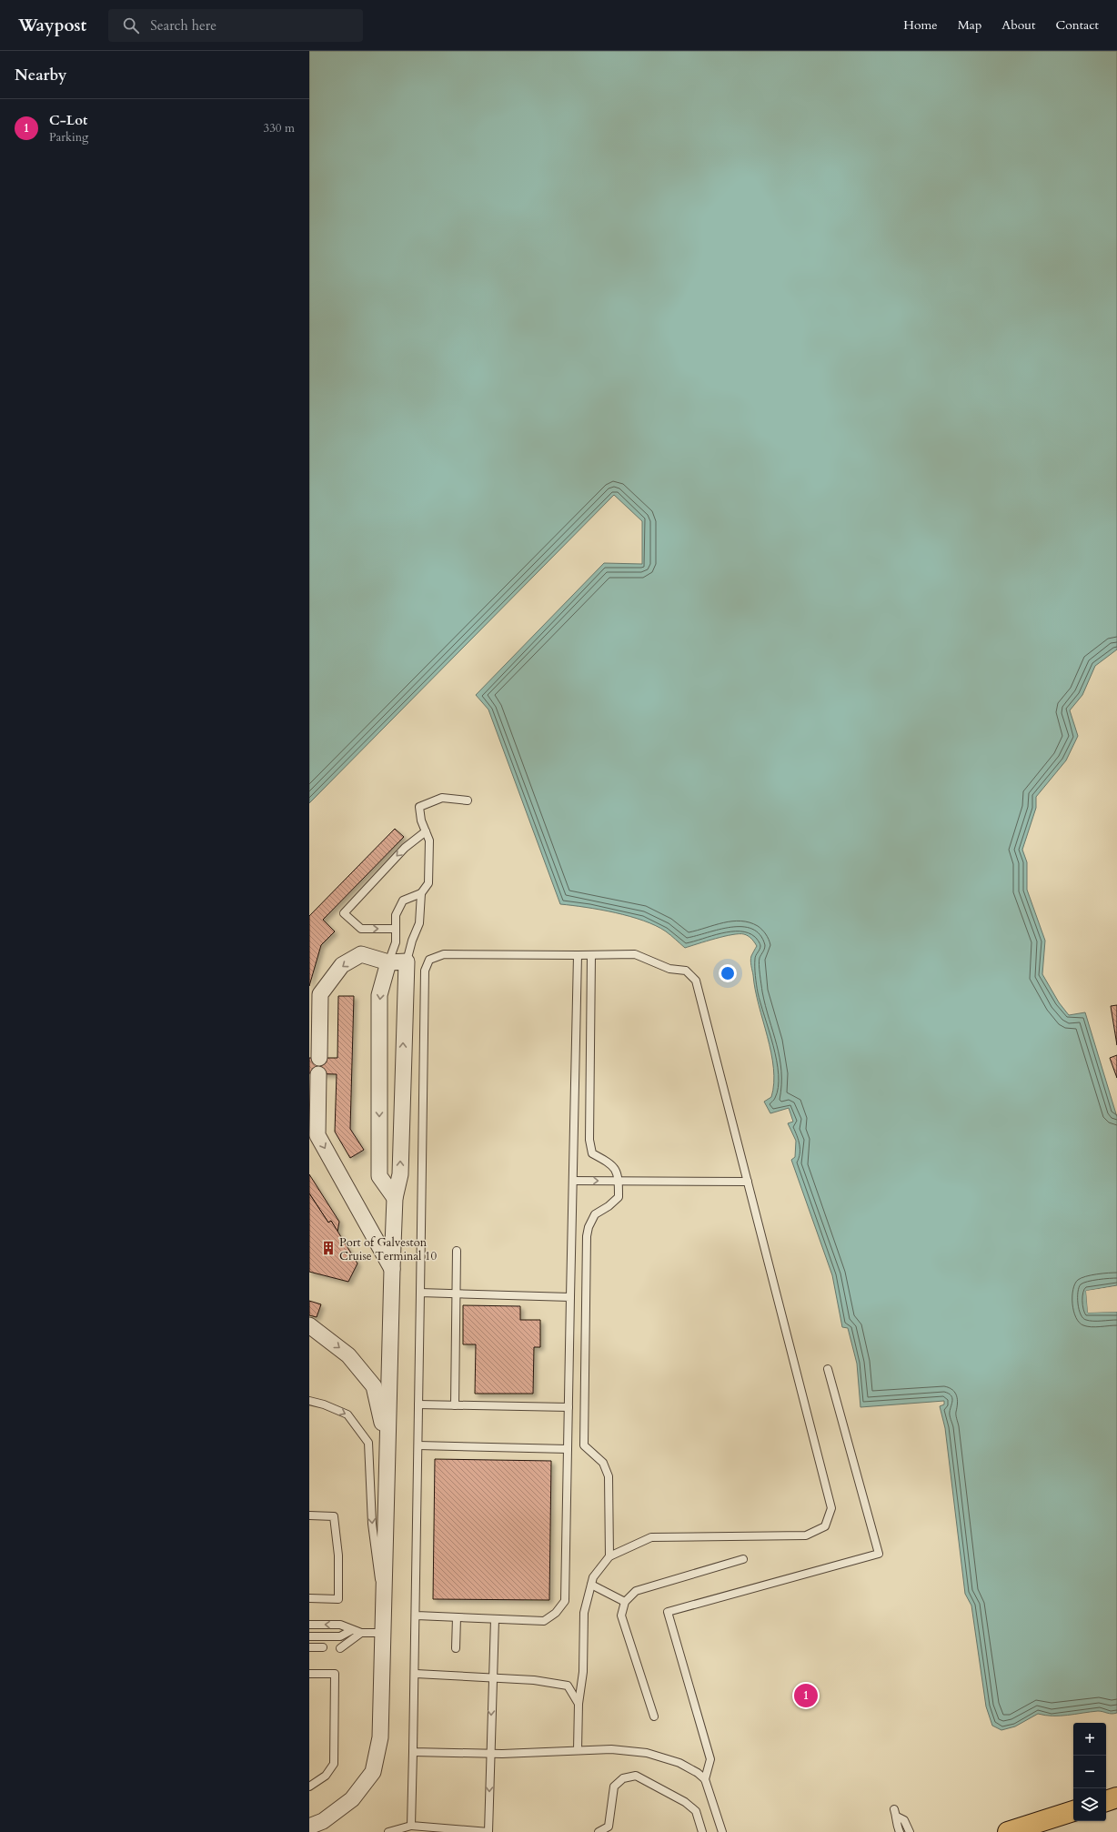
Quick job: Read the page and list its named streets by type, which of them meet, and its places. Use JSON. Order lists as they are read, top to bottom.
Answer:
{
  "places": {
    "building": ["Port of Galveston Cruise Terminal 10"]
  },
  "page": {
    "header": "Waypost",
    "search": "Search here",
    "nav": [
      "Home",
      "Map",
      "About",
      "Contact"
    ],
    "heading": "Nearby",
    "list": [
      {
        "mark": "1",
        "name": "C-Lot",
        "note": "Parking",
        "value": "330 m"
      }
    ],
    "pins": "1",
    "map_buttons": ["+", "−"]
  }
}
